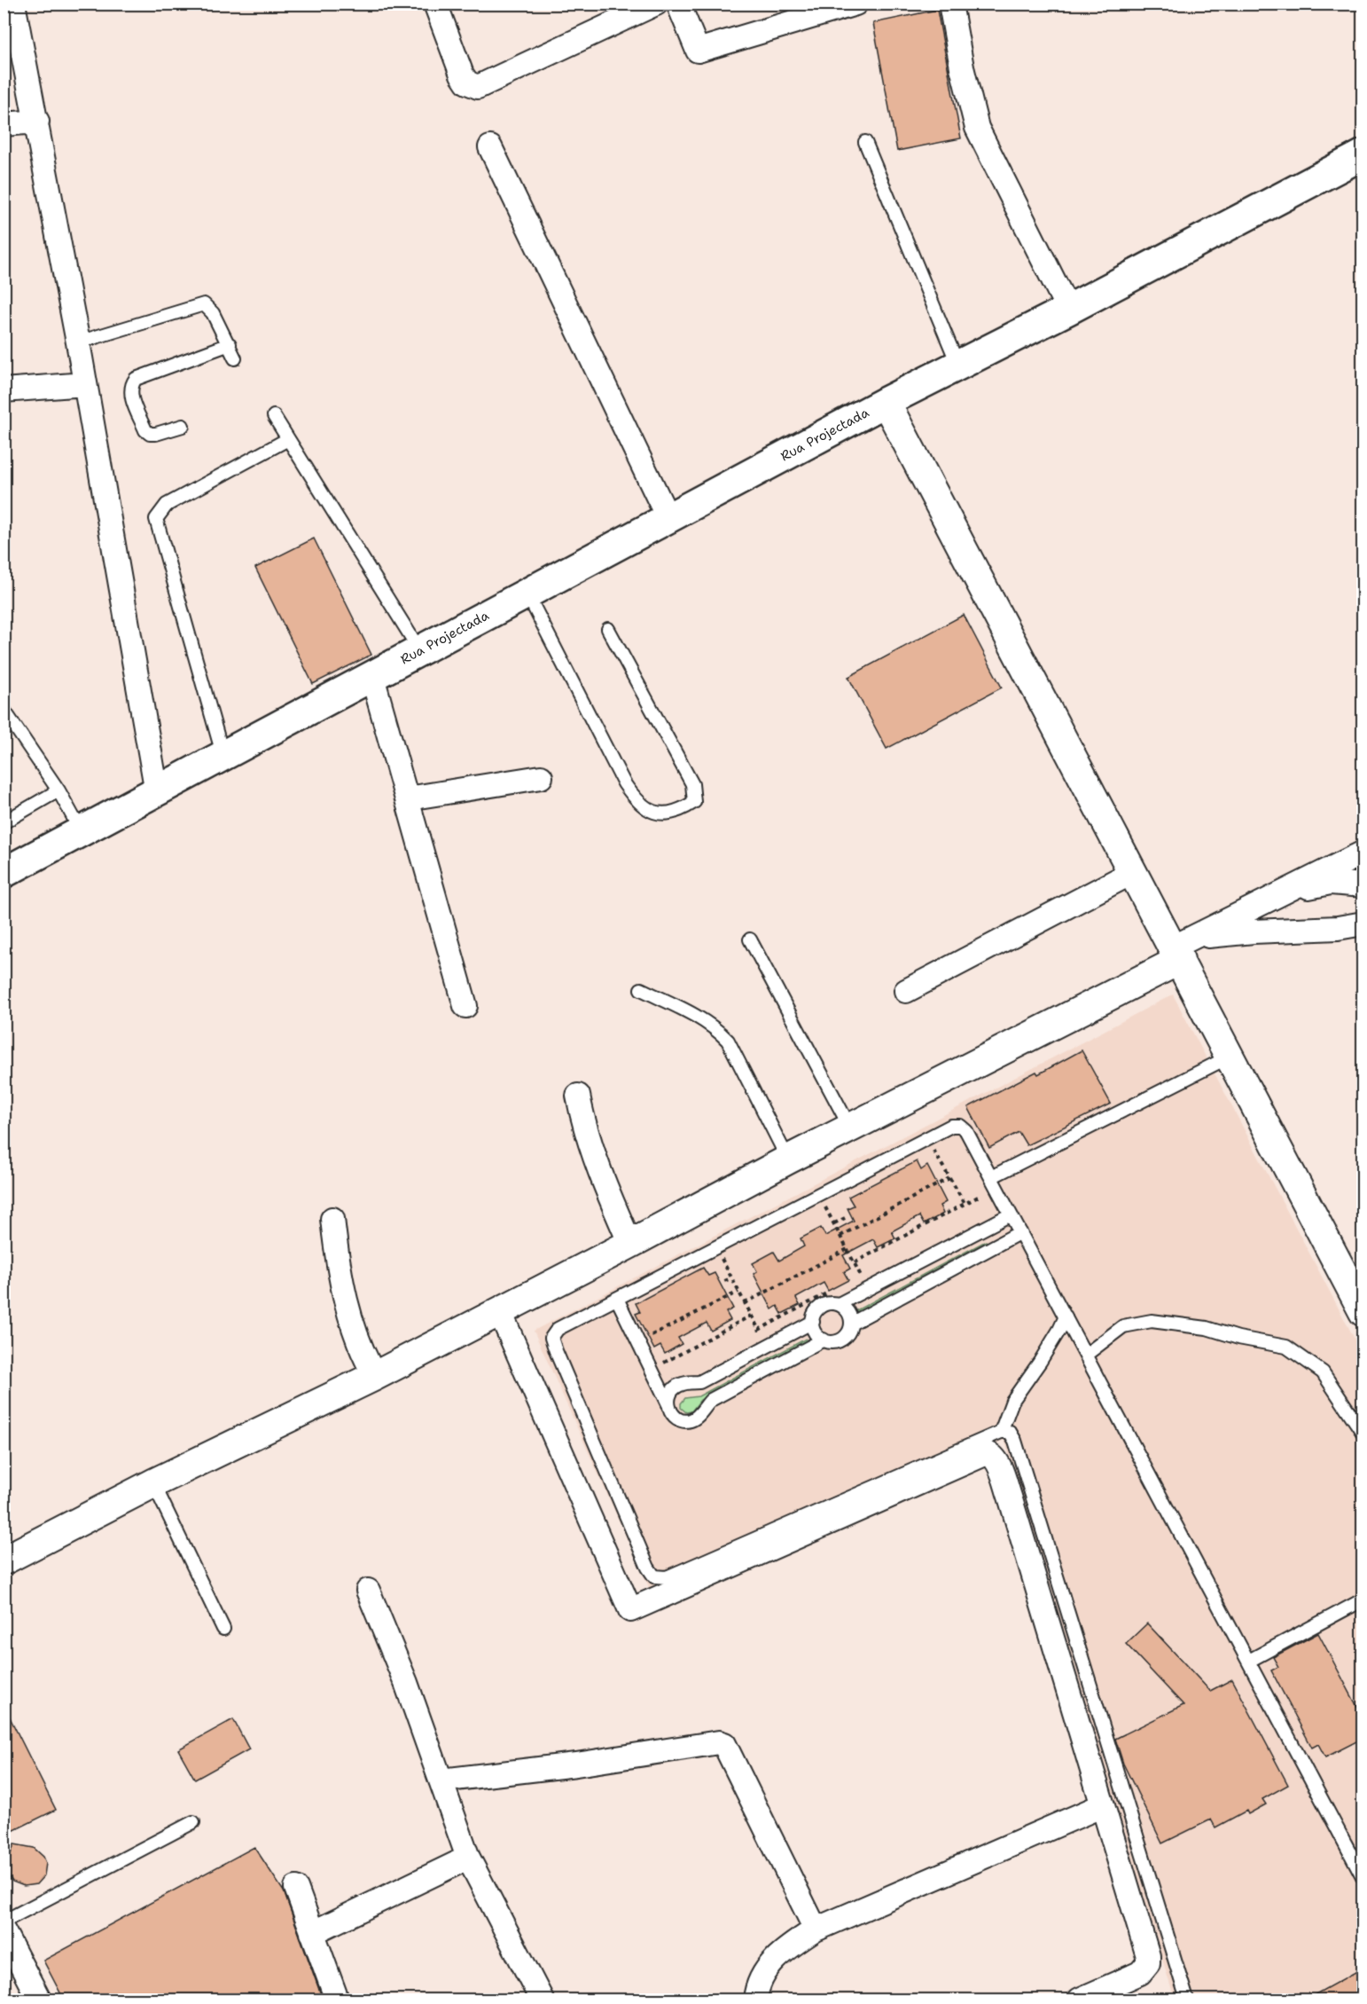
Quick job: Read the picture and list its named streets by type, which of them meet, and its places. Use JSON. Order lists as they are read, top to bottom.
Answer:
{
  "streets": {
    "main road": ["Rua Projectada"]
  }
}
